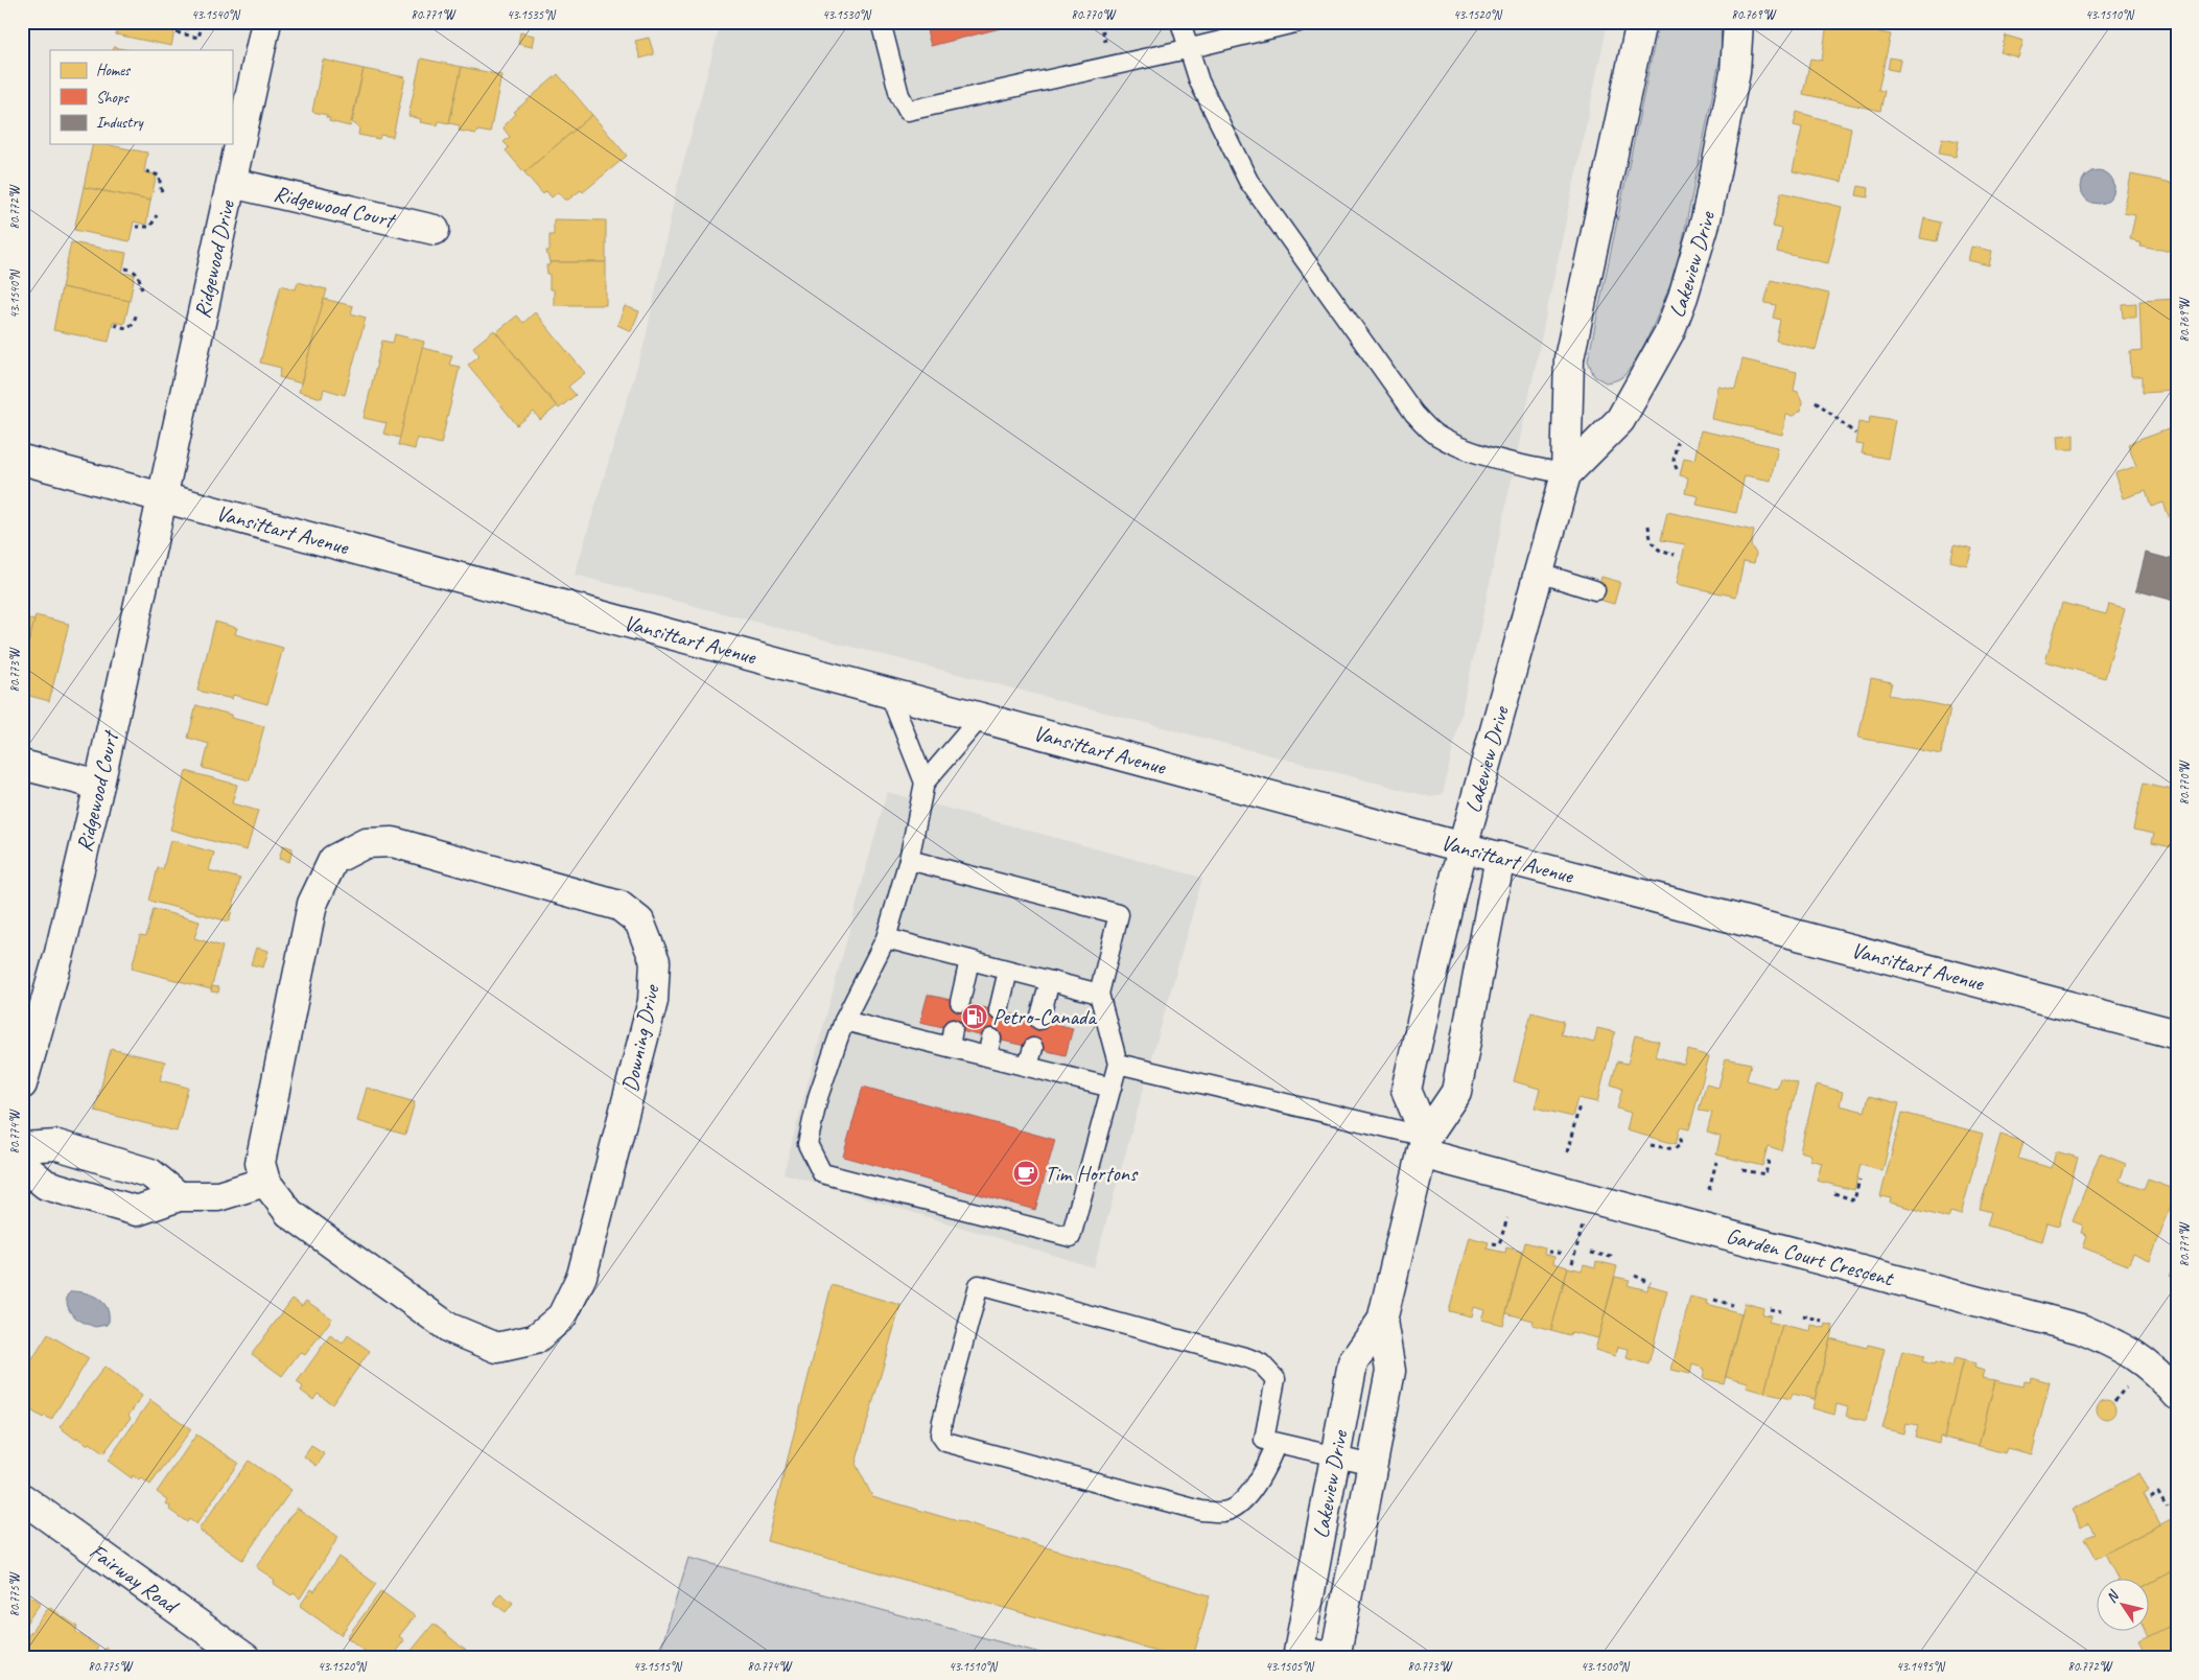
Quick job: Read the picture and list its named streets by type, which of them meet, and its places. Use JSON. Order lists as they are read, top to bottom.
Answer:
{
  "streets": {
    "street": [
      "Ridgewood Court",
      "Ridgewood Drive",
      "Lakeview Drive",
      "Vansittart Avenue",
      "Downing Drive",
      "Garden Court Crescent",
      "Fairway Road"
    ]
  },
  "crossings": [
    ["Ridgewood Court", "Ridgewood Drive"],
    ["Ridgewood Court", "Vansittart Avenue"],
    ["Ridgewood Drive", "Vansittart Avenue"],
    ["Lakeview Drive", "Vansittart Avenue"],
    ["Lakeview Drive", "Garden Court Crescent"]
  ],
  "places": {
    "fuel station": ["Petro-Canada"],
    "cafe": ["Tim Hortons"]
  },
  "legend": ["Homes", "Shops", "Industry"],
  "north": "top left",
  "coordinates": [
    "43.1540°N",
    "80.771°W",
    "43.1535°N",
    "43.1530°N",
    "80.770°W",
    "43.1520°N",
    "80.769°W",
    "43.1510°N",
    "80.772°W",
    "80.773°W",
    "80.774°W",
    "80.775°W",
    "43.1515°N",
    "43.1505°N",
    "43.1500°N",
    "43.1495°N"
  ]
}
